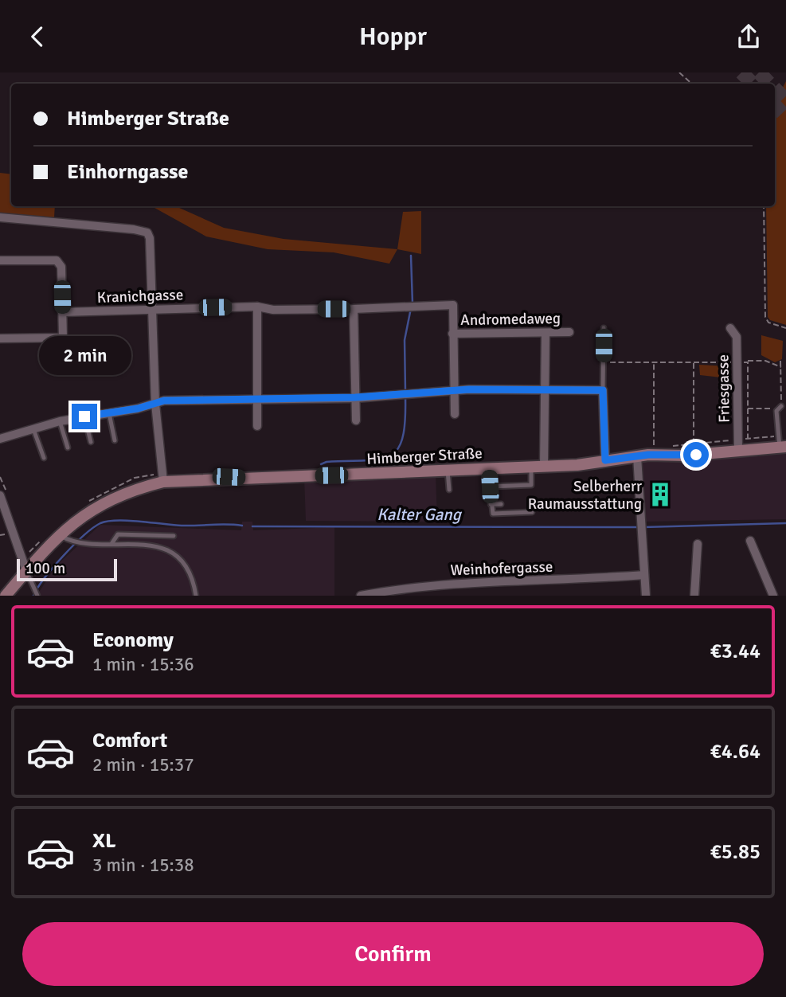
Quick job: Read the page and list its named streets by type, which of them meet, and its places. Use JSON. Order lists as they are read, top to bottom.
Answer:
{
  "streets": {
    "main road": ["Himberger Straße"],
    "street": [
      "Kranichgasse",
      "Andromedaweg",
      "Friesgasse",
      "Weinhofergasse"
    ]
  },
  "crossings": [
    ["Kranichgasse", "Andromedaweg"],
    ["Friesgasse", "Himberger Straße"]
  ],
  "water": ["Kalter Gang"],
  "places": {
    "building": ["Selberherr Raumausstattung"]
  },
  "scale_bar": "100 m",
  "page": {
    "header": "Hoppr",
    "banner": ["Himberger Straße", "Einhorngasse"],
    "bubble": "2 min",
    "scale": "100 m",
    "list": [
      {
        "name": "Economy",
        "note": "1 min · 15:36",
        "value": "€3.44"
      },
      {
        "name": "Comfort",
        "note": "2 min · 15:37",
        "value": "€4.64"
      },
      {
        "name": "XL",
        "note": "3 min · 15:38",
        "value": "€5.85"
      }
    ],
    "buttons": "Confirm"
  }
}
